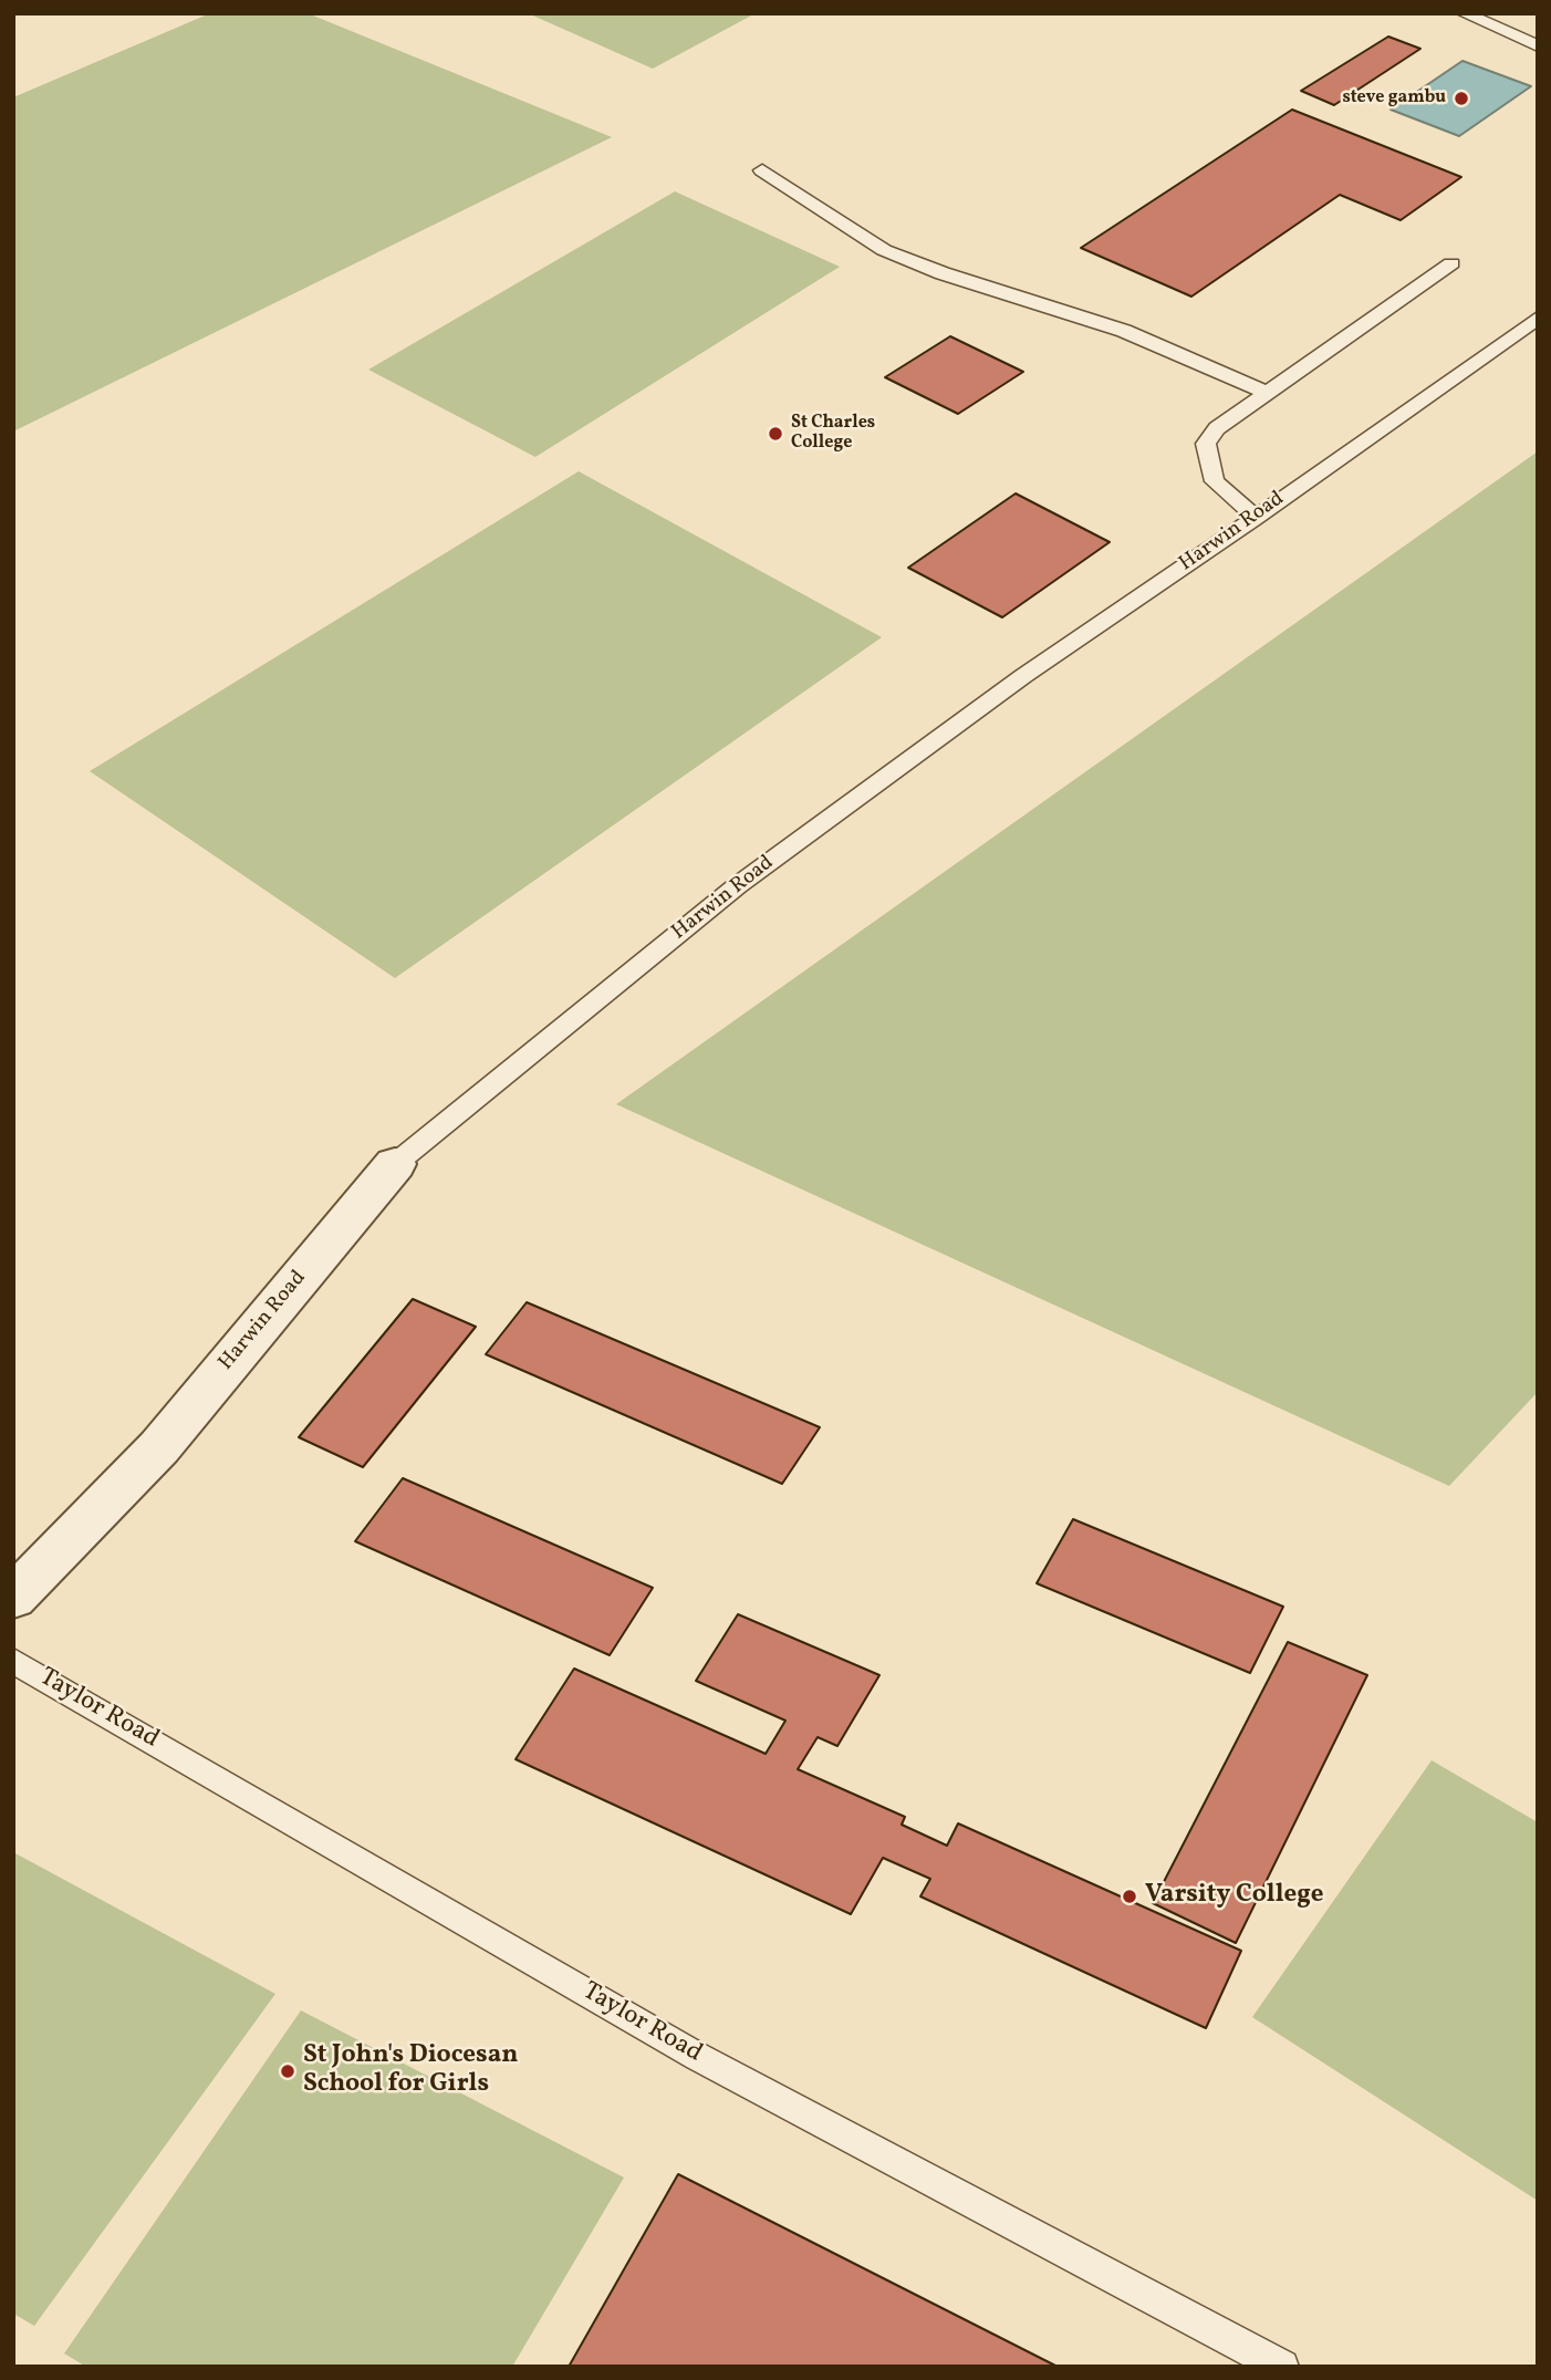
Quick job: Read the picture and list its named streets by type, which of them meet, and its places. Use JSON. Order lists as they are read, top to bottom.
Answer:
{
  "streets": {
    "street": ["Harwin Road"],
    "lane": ["Taylor Road"]
  },
  "places": [
    "steve gambu",
    "St Charles College",
    "Varsity College",
    "St John's Diocesan School for Girls"
  ]
}
